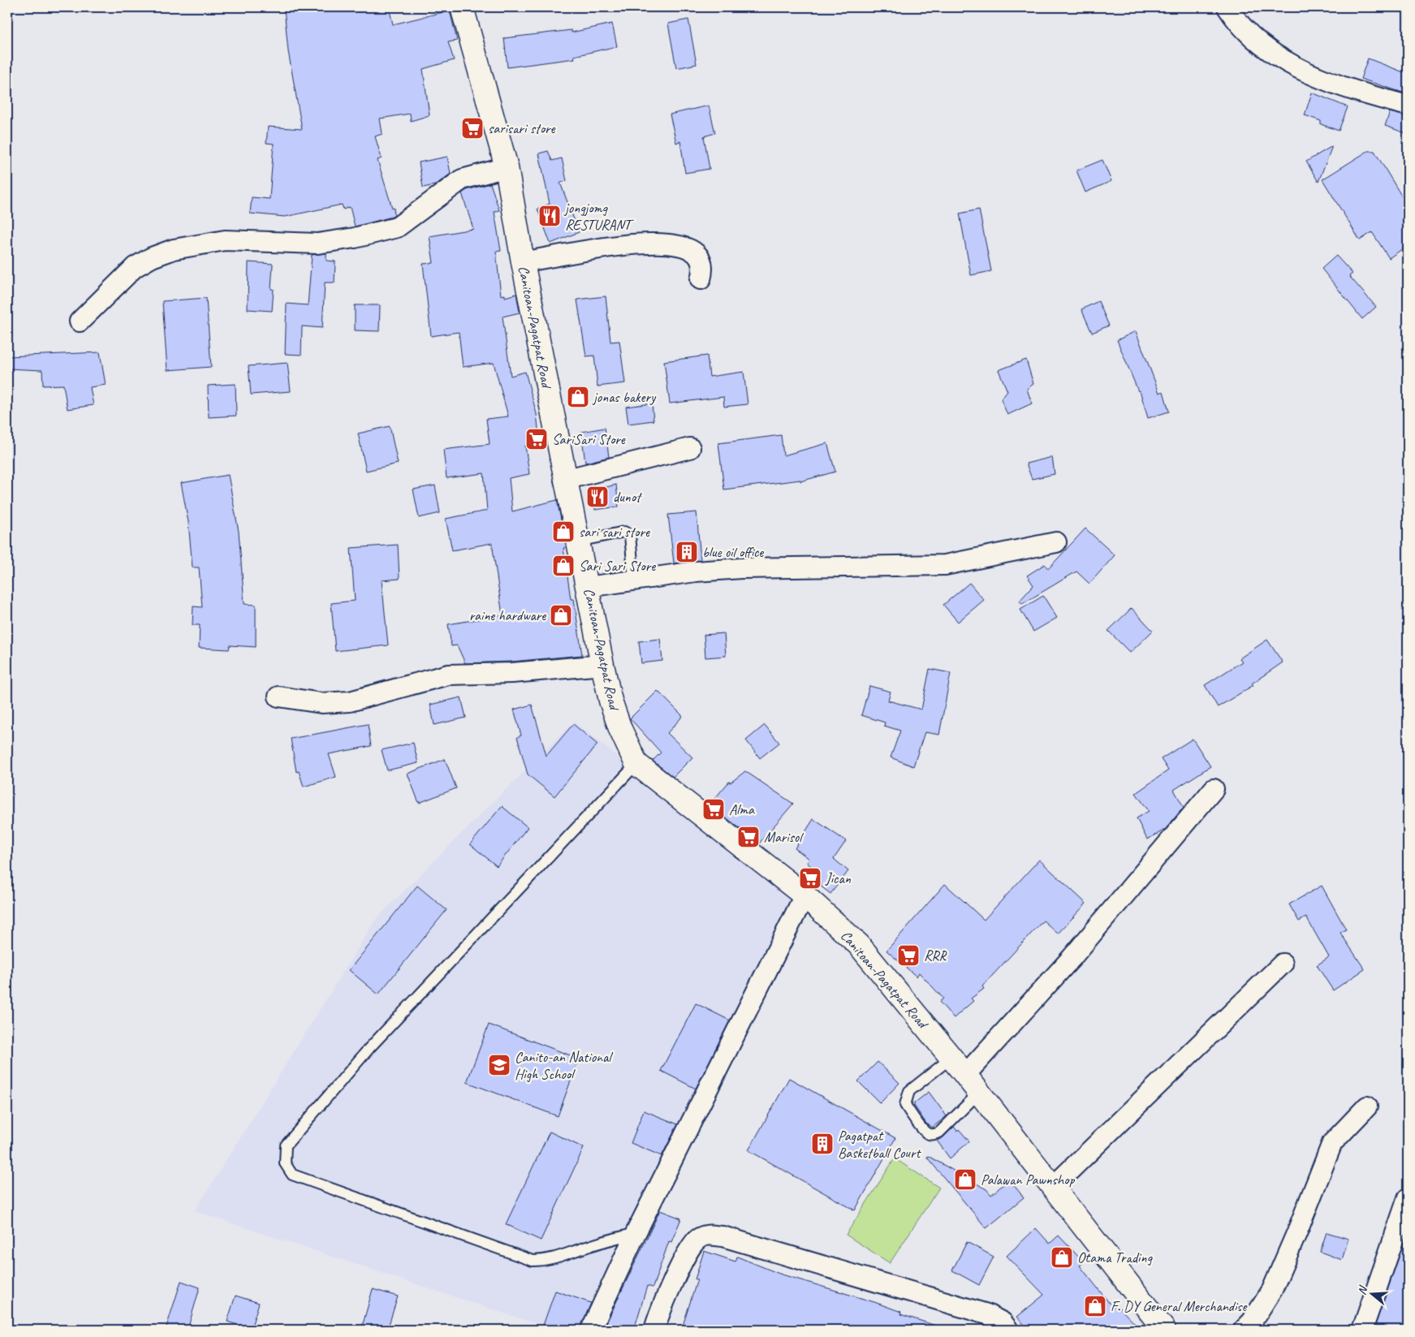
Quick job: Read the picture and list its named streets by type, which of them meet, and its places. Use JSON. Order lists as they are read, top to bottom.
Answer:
{
  "streets": {
    "street": ["Canitoan-Pagatpat Road"]
  },
  "places": {
    "supermarket": [
      "sarisari store",
      "SariSari Store",
      "Alma",
      "Marisol",
      "Jican",
      "RRR"
    ],
    "restaurant": ["jongjomg RESTURANT", "dunot"],
    "shop": [
      "jonas bakery",
      "sari sari store",
      "Sari Sari Store",
      "raine hardware",
      "Palawan Pawnshop",
      "Otama Trading",
      "F. DY General Merchandise"
    ],
    "building": ["blue oil office", "Pagatpat Basketball Court"],
    "school or university": ["Canito-an National High School"]
  },
  "north": "left"
}
